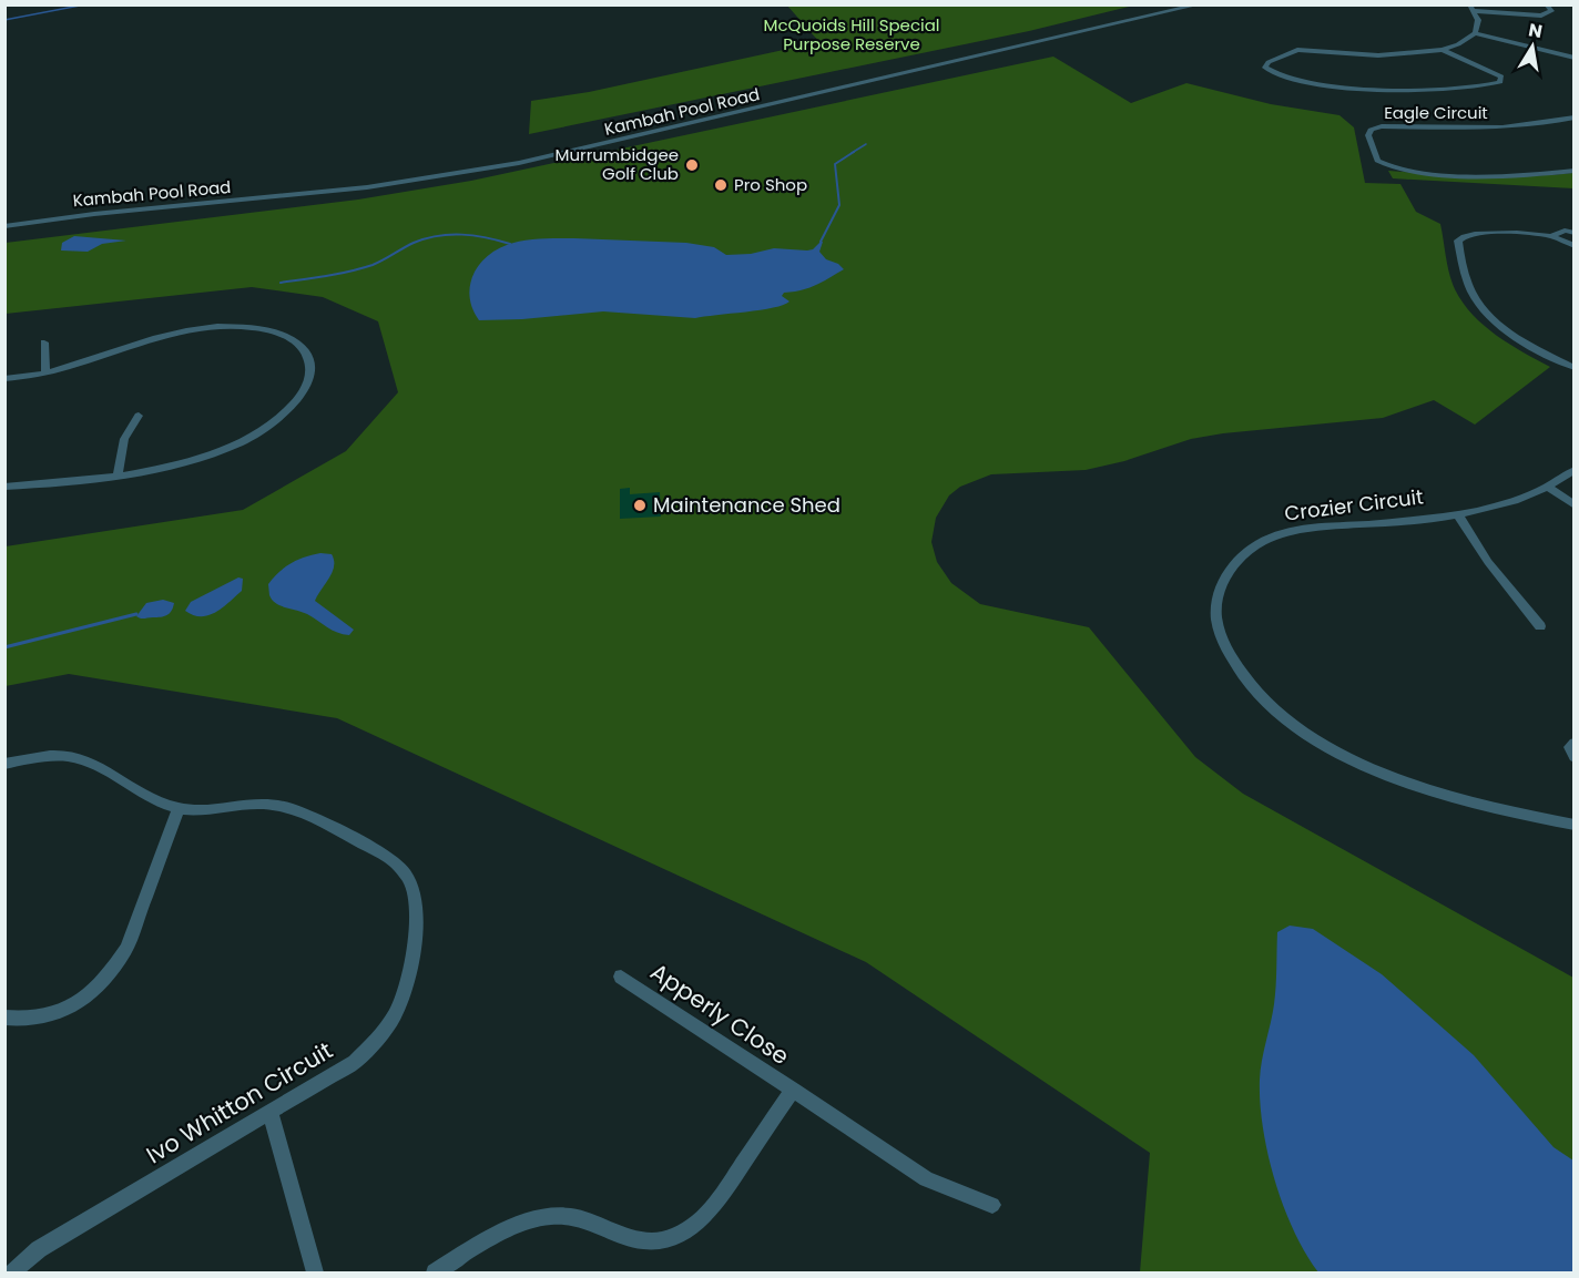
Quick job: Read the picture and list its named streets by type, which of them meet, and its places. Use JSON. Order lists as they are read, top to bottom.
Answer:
{
  "streets": {
    "street": [
      "Kambah Pool Road",
      "Eagle Circuit",
      "Crozier Circuit",
      "Apperly Close",
      "Ivo Whitton Circuit"
    ]
  },
  "parks": ["McQuoids Hill Special Purpose Reserve"],
  "places": ["Murrumbidgee Golf Club", "Pro Shop", "Maintenance Shed"],
  "north": "top"
}
